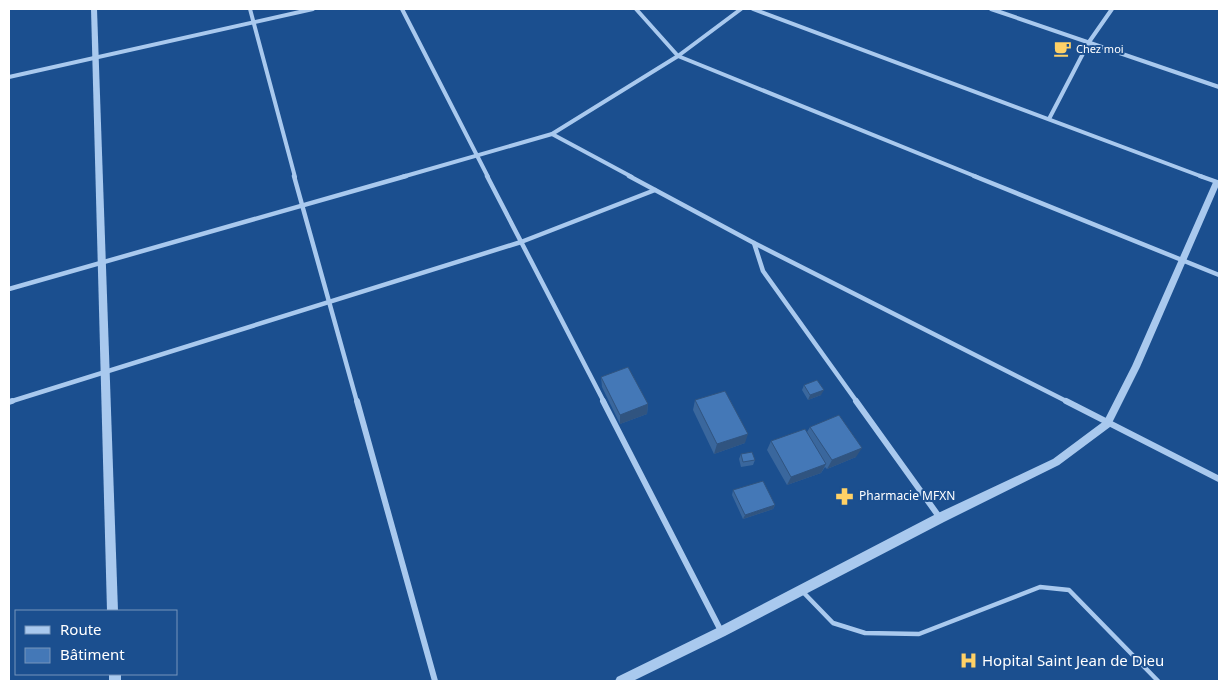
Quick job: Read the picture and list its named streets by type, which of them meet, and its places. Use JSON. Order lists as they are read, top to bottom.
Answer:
{
  "places": {
    "cafe": ["Chez moi"],
    "pharmacy": ["Pharmacie MFXN"],
    "hospital": ["Hopital Saint Jean de Dieu"]
  },
  "legend": ["Route", "Bâtiment"]
}
